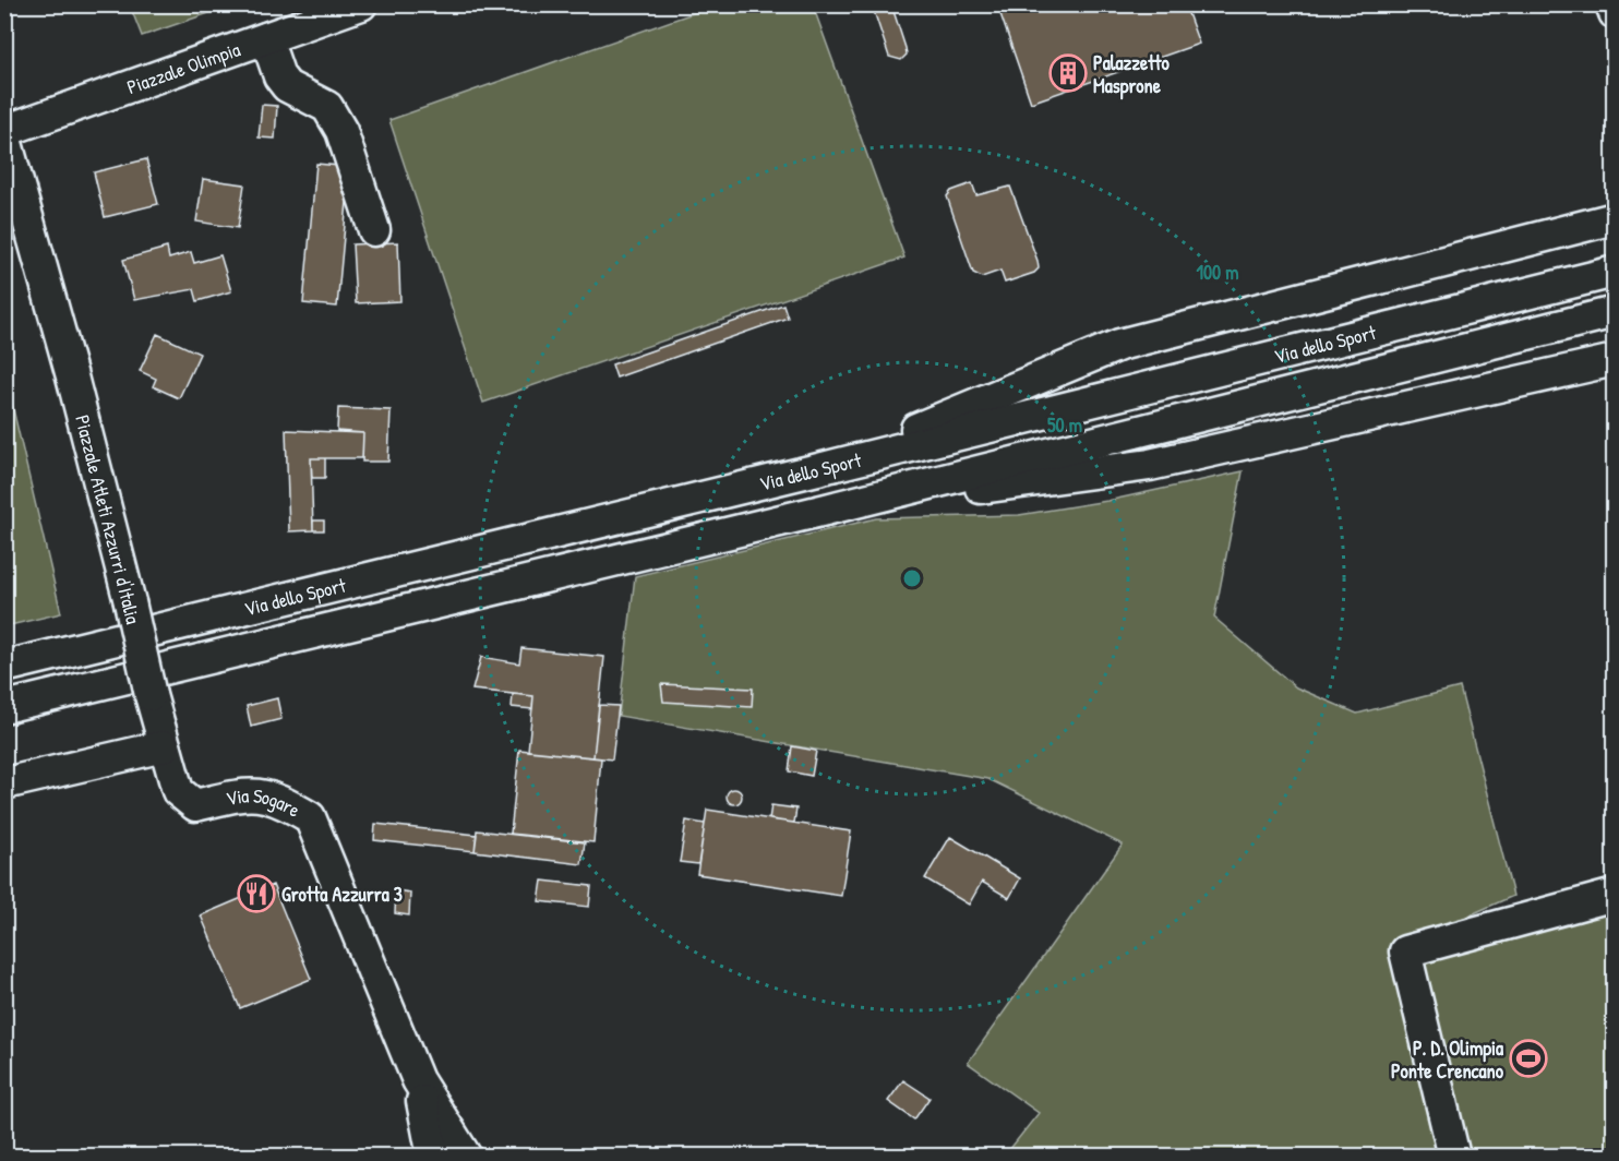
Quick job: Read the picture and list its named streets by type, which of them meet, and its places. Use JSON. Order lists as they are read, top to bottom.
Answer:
{
  "streets": {
    "street": [
      "Piazzale Olimpia",
      "Via dello Sport",
      "Piazzale Atleti Azzurri d'Italia",
      "Via Sogare"
    ]
  },
  "crossings": [
    ["Piazzale Olimpia", "Piazzale Atleti Azzurri d'Italia"],
    ["Piazzale Atleti Azzurri d'Italia", "Via Sogare"]
  ],
  "places": {
    "building": ["Palazzetto Masprone"],
    "restaurant": ["Grotta Azzurra 3"],
    "sports": ["P. D. Olimpia Ponte Crencano"]
  },
  "rings": ["100 m", "50 m"]
}
